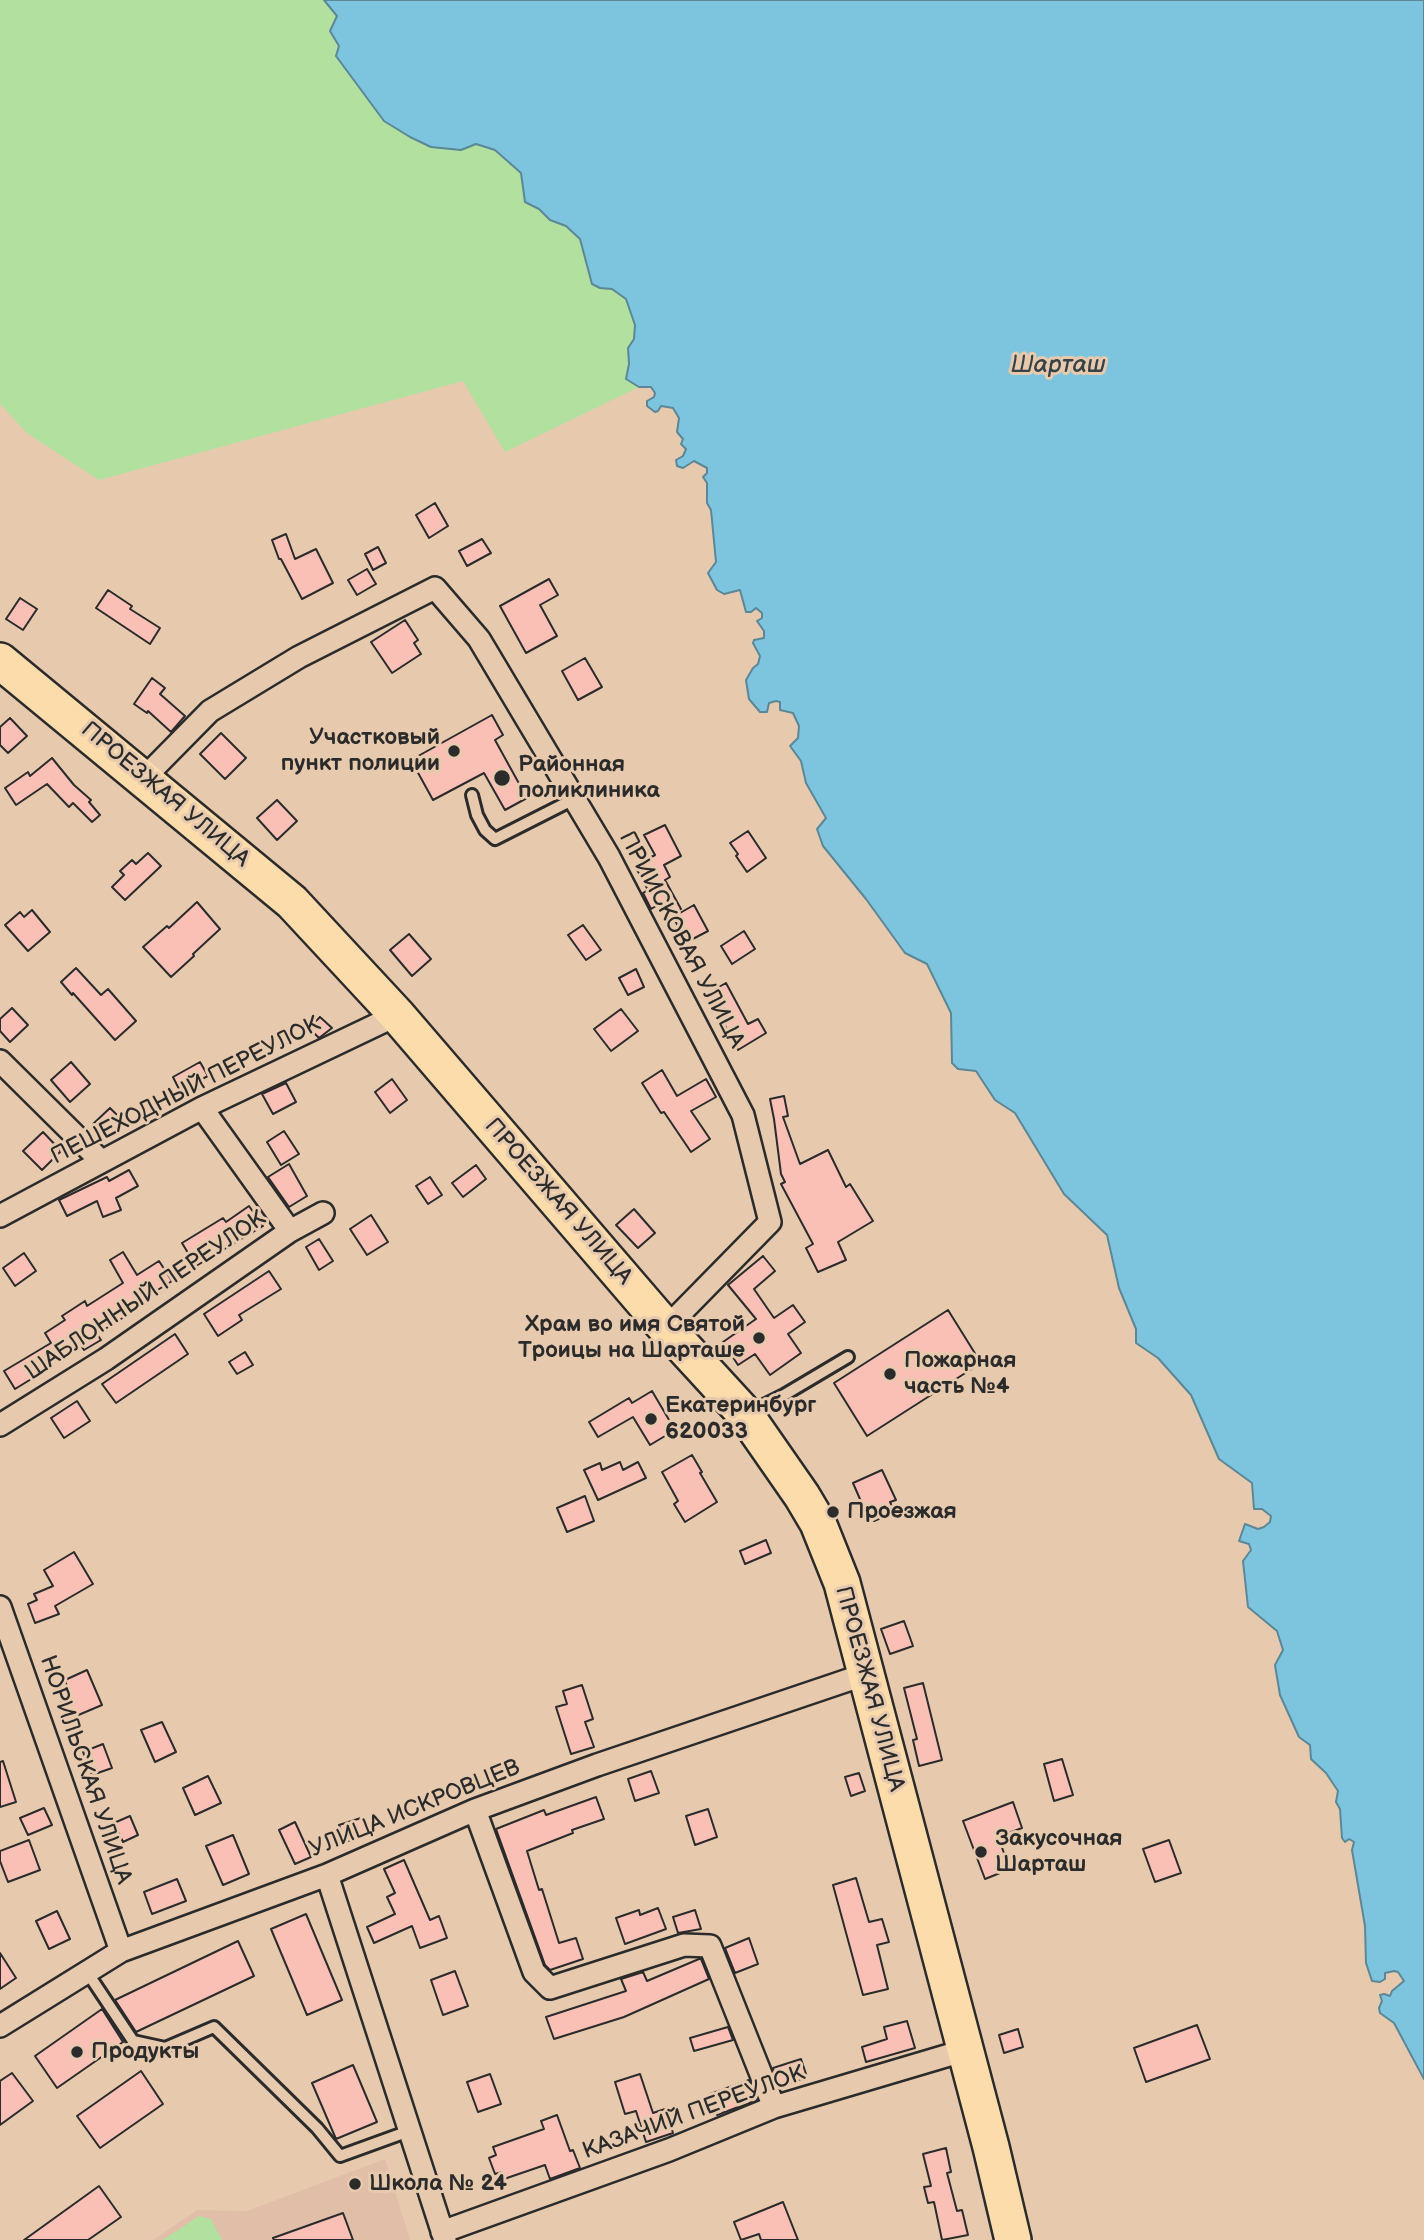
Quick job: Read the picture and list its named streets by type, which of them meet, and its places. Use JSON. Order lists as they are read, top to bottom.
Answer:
{
  "streets": {
    "main road": ["ПРОЕЗЖАЯ УЛИЦА"],
    "street": [
      "ПРИИСКОВАЯ УЛИЦА",
      "ПЕШЕХОДНЫЙ ПЕРЕУЛОК",
      "ШАБЛОННЫЙ ПЕРЕУЛОК",
      "НОРИЛЬСКАЯ УЛИЦА",
      "УЛИЦА ИСКРОВЦЕВ",
      "КАЗАЧИЙ ПЕРЕУЛОК"
    ]
  },
  "crossings": [
    ["ПРОЕЗЖАЯ УЛИЦА", "ПРИИСКОВАЯ УЛИЦА"],
    ["ПРОЕЗЖАЯ УЛИЦА", "ПЕШЕХОДНЫЙ ПЕРЕУЛОК"],
    ["ПРОЕЗЖАЯ УЛИЦА", "УЛИЦА ИСКРОВЦЕВ"],
    ["ПРОЕЗЖАЯ УЛИЦА", "КАЗАЧИЙ ПЕРЕУЛОК"],
    ["НОРИЛЬСКАЯ УЛИЦА", "УЛИЦА ИСКРОВЦЕВ"]
  ],
  "water": ["Шарташ"],
  "places": [
    "Участковый пункт полиции",
    "Районная поликлиника",
    "Храм во имя Святой Троицы на Шарташе",
    "Пожарная часть №4",
    "Екатеринбург 620033",
    "Проезжая",
    "Закусочная Шарташ",
    "Продукты",
    "Школа № 24"
  ]
}
